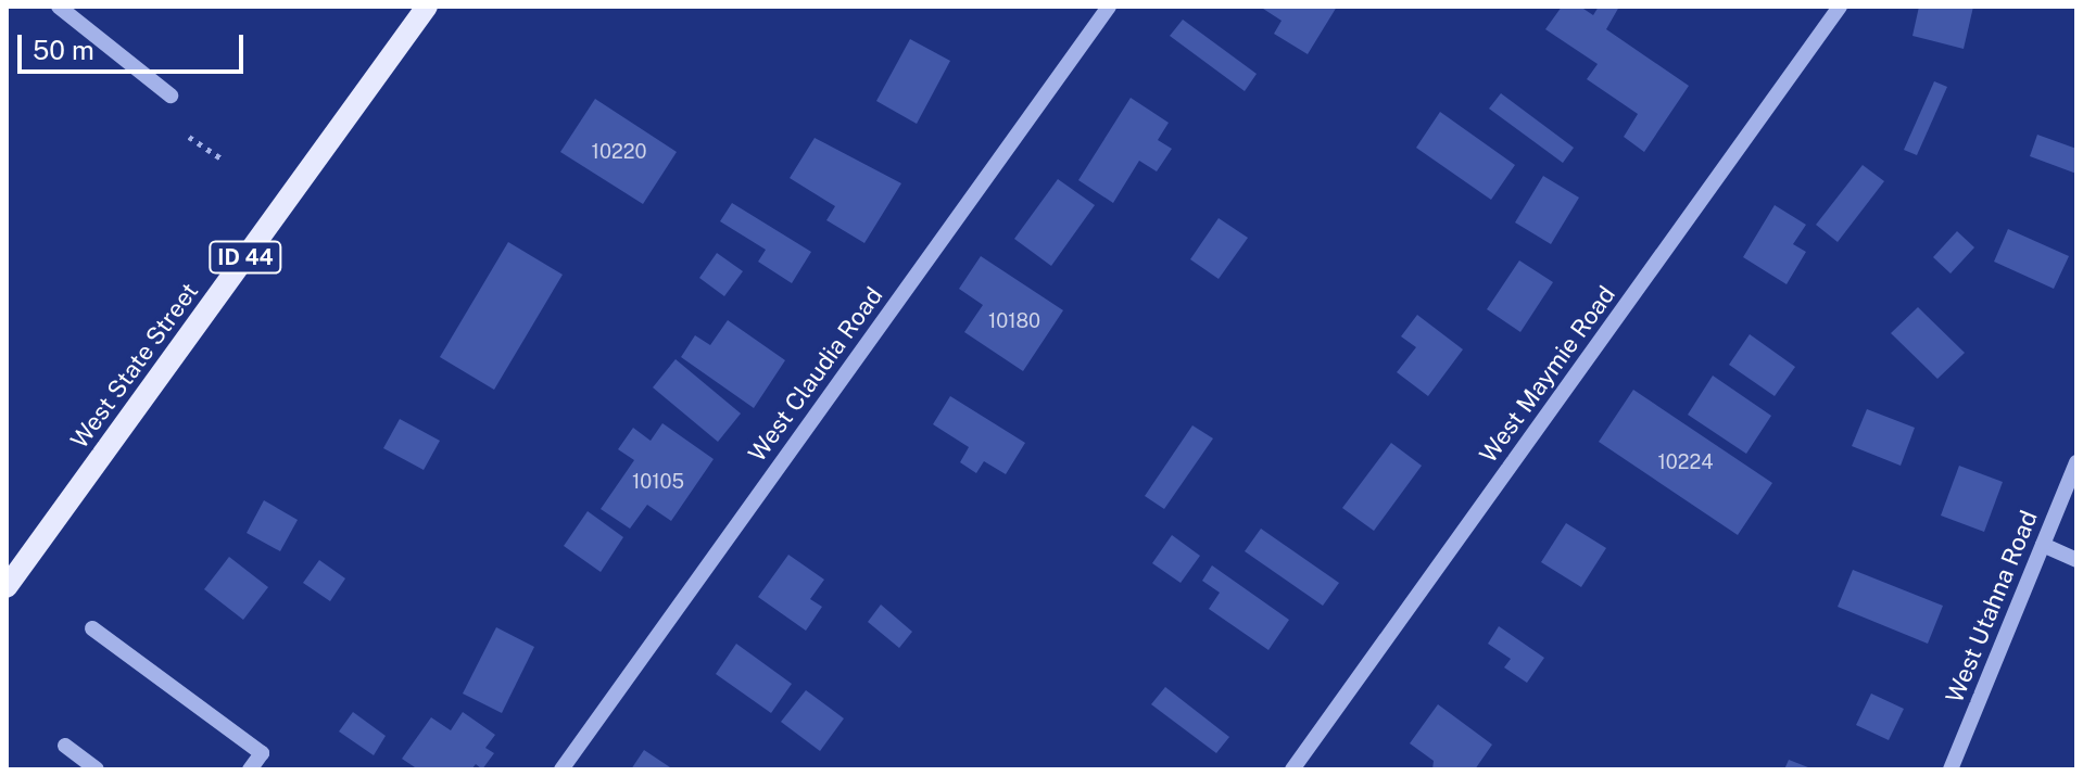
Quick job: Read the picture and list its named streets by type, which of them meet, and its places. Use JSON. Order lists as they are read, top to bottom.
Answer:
{
  "streets": {
    "main road": ["ID 44", "West State Street"],
    "street": ["West Claudia Road", "West Maymie Road", "West Utahna Road"]
  },
  "house_numbers": [
    "10220",
    "10180",
    "10224",
    "10105"
  ],
  "scale_bar": "50 m"
}
